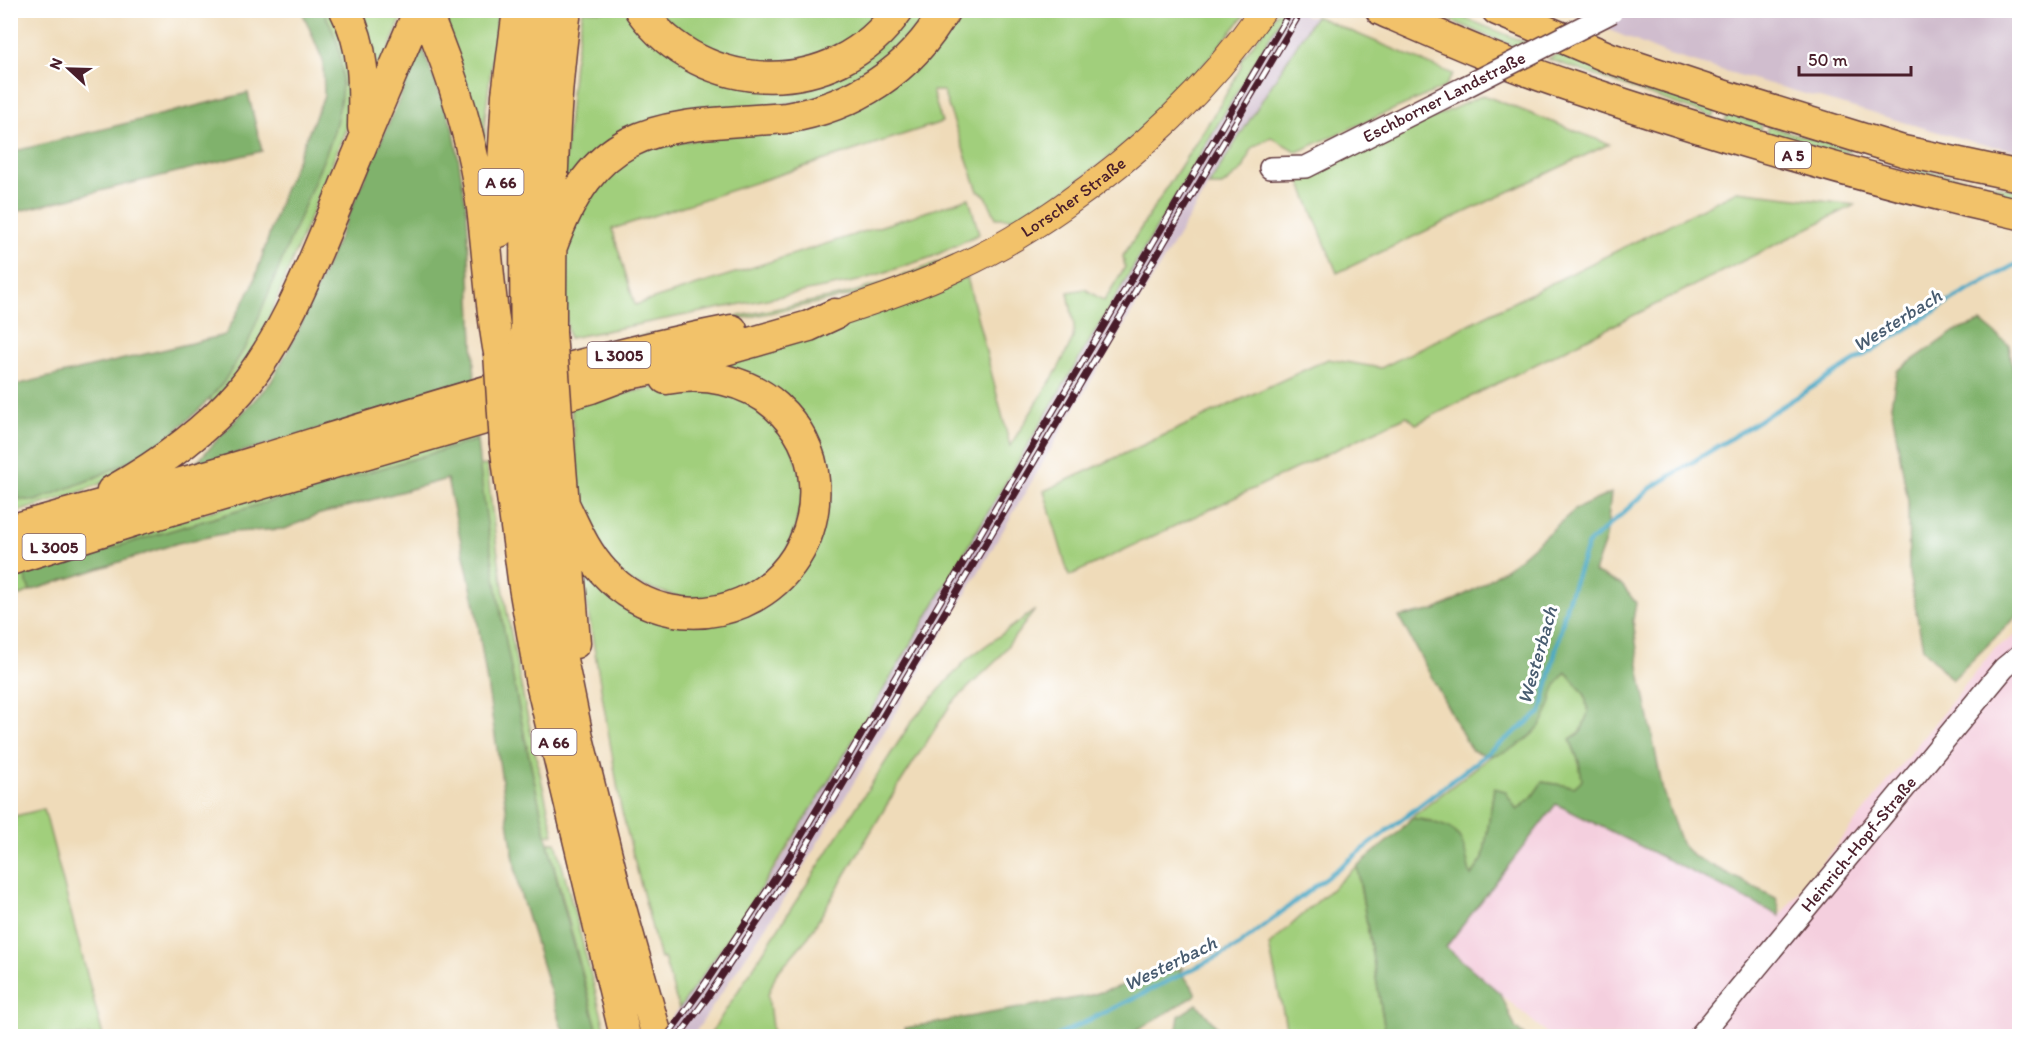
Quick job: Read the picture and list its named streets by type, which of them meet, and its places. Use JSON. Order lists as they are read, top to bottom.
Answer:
{
  "streets": {
    "highway": ["A 5", "A 66", "L 3005"],
    "main road": ["Lorscher Straße"],
    "street": ["Eschborner Landstraße", "Heinrich-Hopf-Straße"]
  },
  "crossings": [
    ["Lorscher Straße", "L 3005"]
  ],
  "water": ["Westerbach"],
  "scale_bar": "50 m",
  "north": "left"
}
